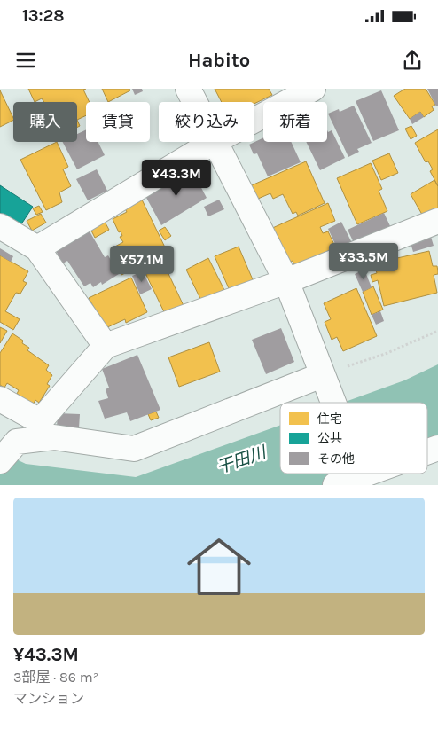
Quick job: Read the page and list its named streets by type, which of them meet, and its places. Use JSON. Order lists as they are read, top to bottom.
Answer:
{
  "water": ["干田川"],
  "legend": ["住宅", "公共", "その他"],
  "page": {
    "status": "13:28",
    "header": "Habito",
    "chip": [
      "購入",
      "賃貸",
      "絞り込み",
      "新着"
    ],
    "price": ["¥43.3M", "¥33.5M", "¥57.1M"],
    "list": [
      {
        "name": "¥43.3M",
        "note": "3部屋 · 86 m² · マンション"
      }
    ]
  }
}
